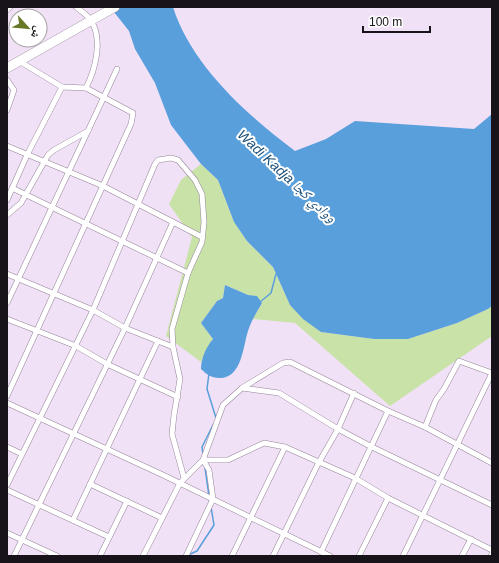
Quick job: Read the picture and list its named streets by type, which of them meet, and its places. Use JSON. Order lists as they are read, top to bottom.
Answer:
{
  "water": ["Wadi Kadja ووادي كجا"],
  "scale_bar": "100 m",
  "north": "bottom right"
}
